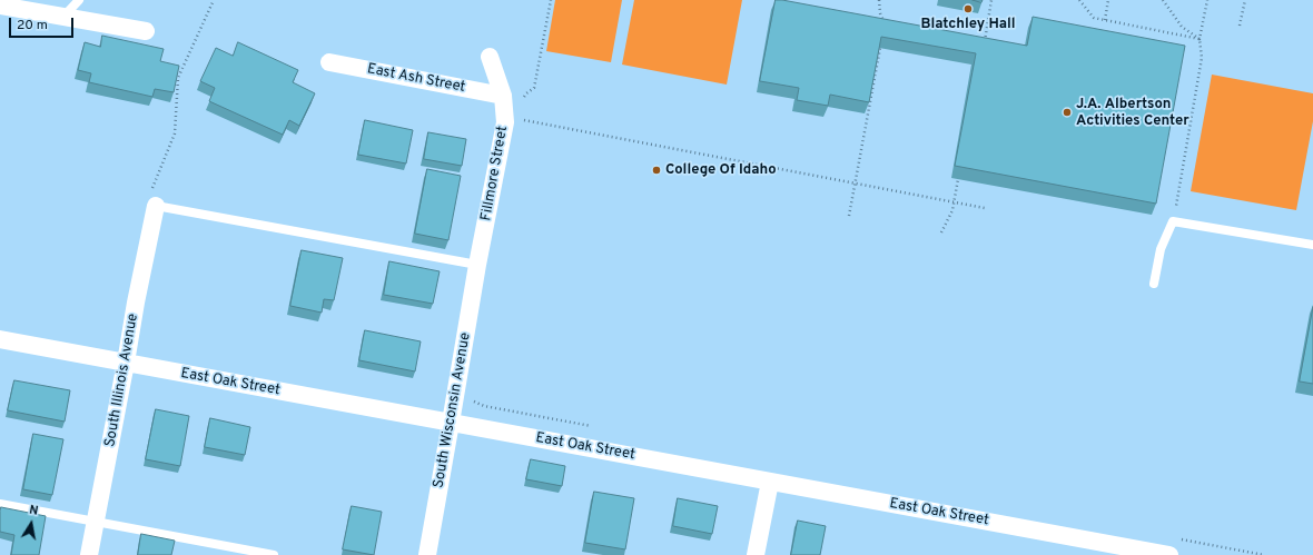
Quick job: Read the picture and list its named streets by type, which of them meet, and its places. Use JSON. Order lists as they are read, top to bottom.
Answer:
{
  "streets": {
    "street": [
      "East Ash Street",
      "Fillmore Street",
      "South Illinois Avenue",
      "East Oak Street",
      "South Wisconsin Avenue"
    ]
  },
  "crossings": [
    ["East Ash Street", "Fillmore Street"],
    ["Fillmore Street", "South Wisconsin Avenue"],
    ["South Illinois Avenue", "East Oak Street"],
    ["East Oak Street", "South Wisconsin Avenue"]
  ],
  "places": ["Blatchley Hall", "J.A. Albertson Activities Center", "College Of Idaho"],
  "scale_bar": "20 m",
  "north": "top"
}
